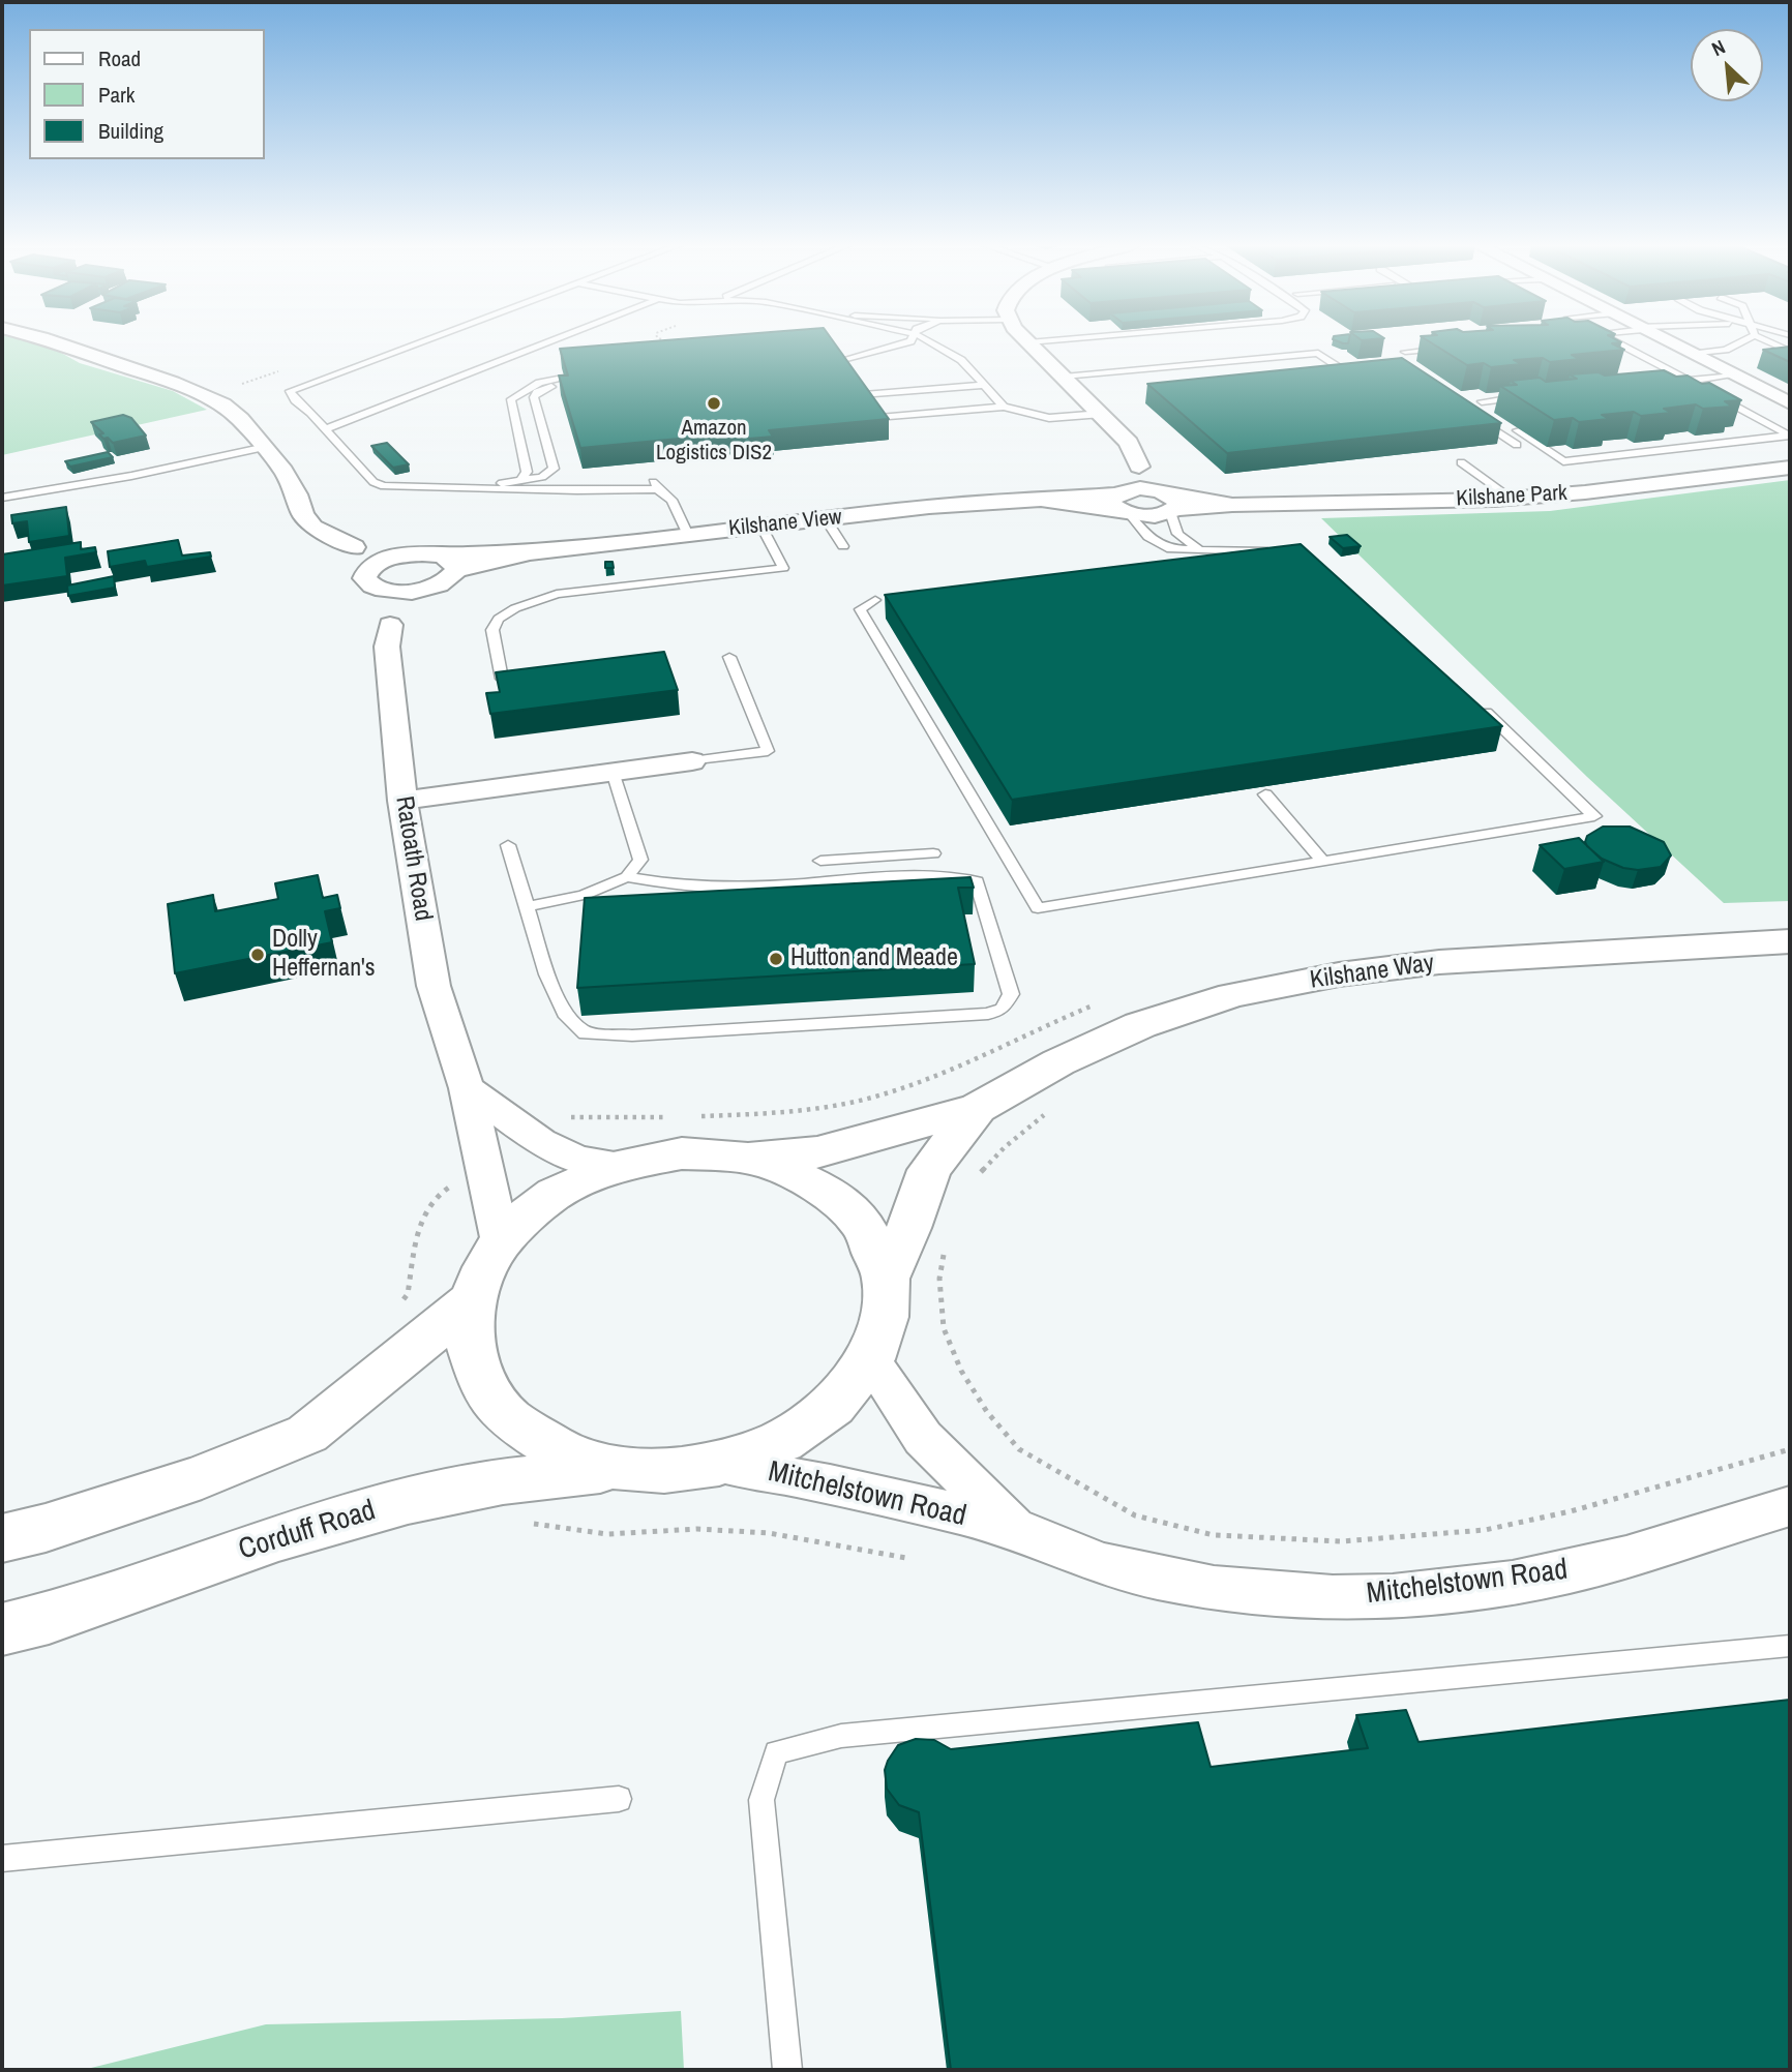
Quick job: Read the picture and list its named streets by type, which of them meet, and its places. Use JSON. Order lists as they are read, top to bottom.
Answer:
{
  "streets": {
    "street": [
      "Kilshane Park",
      "Kilshane View",
      "Ratoath Road",
      "Kilshane Way",
      "Mitchelstown Road",
      "Corduff Road"
    ]
  },
  "crossings": [
    ["Kilshane Park", "Kilshane View"]
  ],
  "places": ["Amazon Logistics DIS2", "Dolly Heffernan's", "Hutton and Meade"],
  "legend": ["Road", "Park", "Building"],
  "north": "top left"
}
